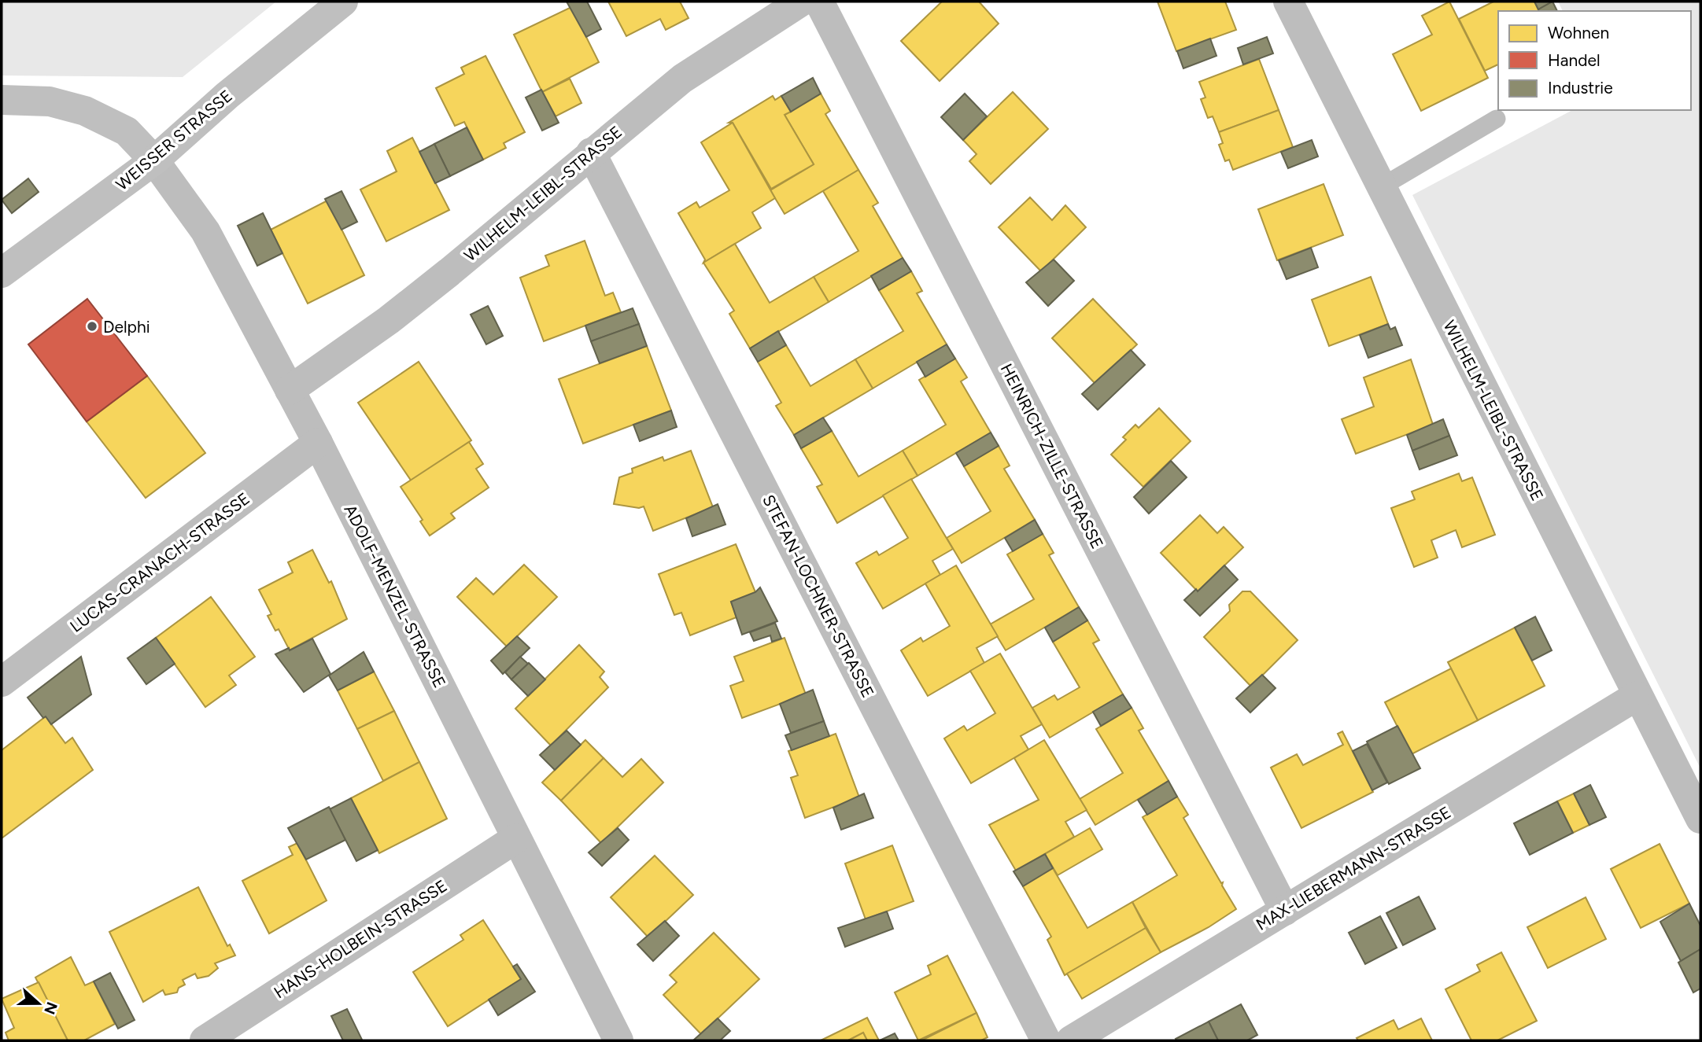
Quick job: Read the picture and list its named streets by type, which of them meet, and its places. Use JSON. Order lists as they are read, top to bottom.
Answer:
{
  "streets": {
    "street": [
      "WEISSER STRASSE",
      "WILHELM-LEIBL-STRASSE",
      "HEINRICH-ZILLE-STRASSE",
      "LUCAS-CRANACH-STRASSE",
      "ADOLF-MENZEL-STRASSE",
      "STEFAN-LOCHNER-STRASSE",
      "MAX-LIEBERMANN-STRASSE",
      "HANS-HOLBEIN-STRASSE"
    ]
  },
  "crossings": [
    ["WEISSER STRASSE", "ADOLF-MENZEL-STRASSE"],
    ["WILHELM-LEIBL-STRASSE", "ADOLF-MENZEL-STRASSE"],
    ["WILHELM-LEIBL-STRASSE", "STEFAN-LOCHNER-STRASSE"],
    ["WILHELM-LEIBL-STRASSE", "MAX-LIEBERMANN-STRASSE"],
    ["HEINRICH-ZILLE-STRASSE", "MAX-LIEBERMANN-STRASSE"],
    ["LUCAS-CRANACH-STRASSE", "ADOLF-MENZEL-STRASSE"],
    ["ADOLF-MENZEL-STRASSE", "HANS-HOLBEIN-STRASSE"]
  ],
  "places": ["Delphi"],
  "legend": ["Wohnen", "Handel", "Industrie"],
  "north": "right"
}
